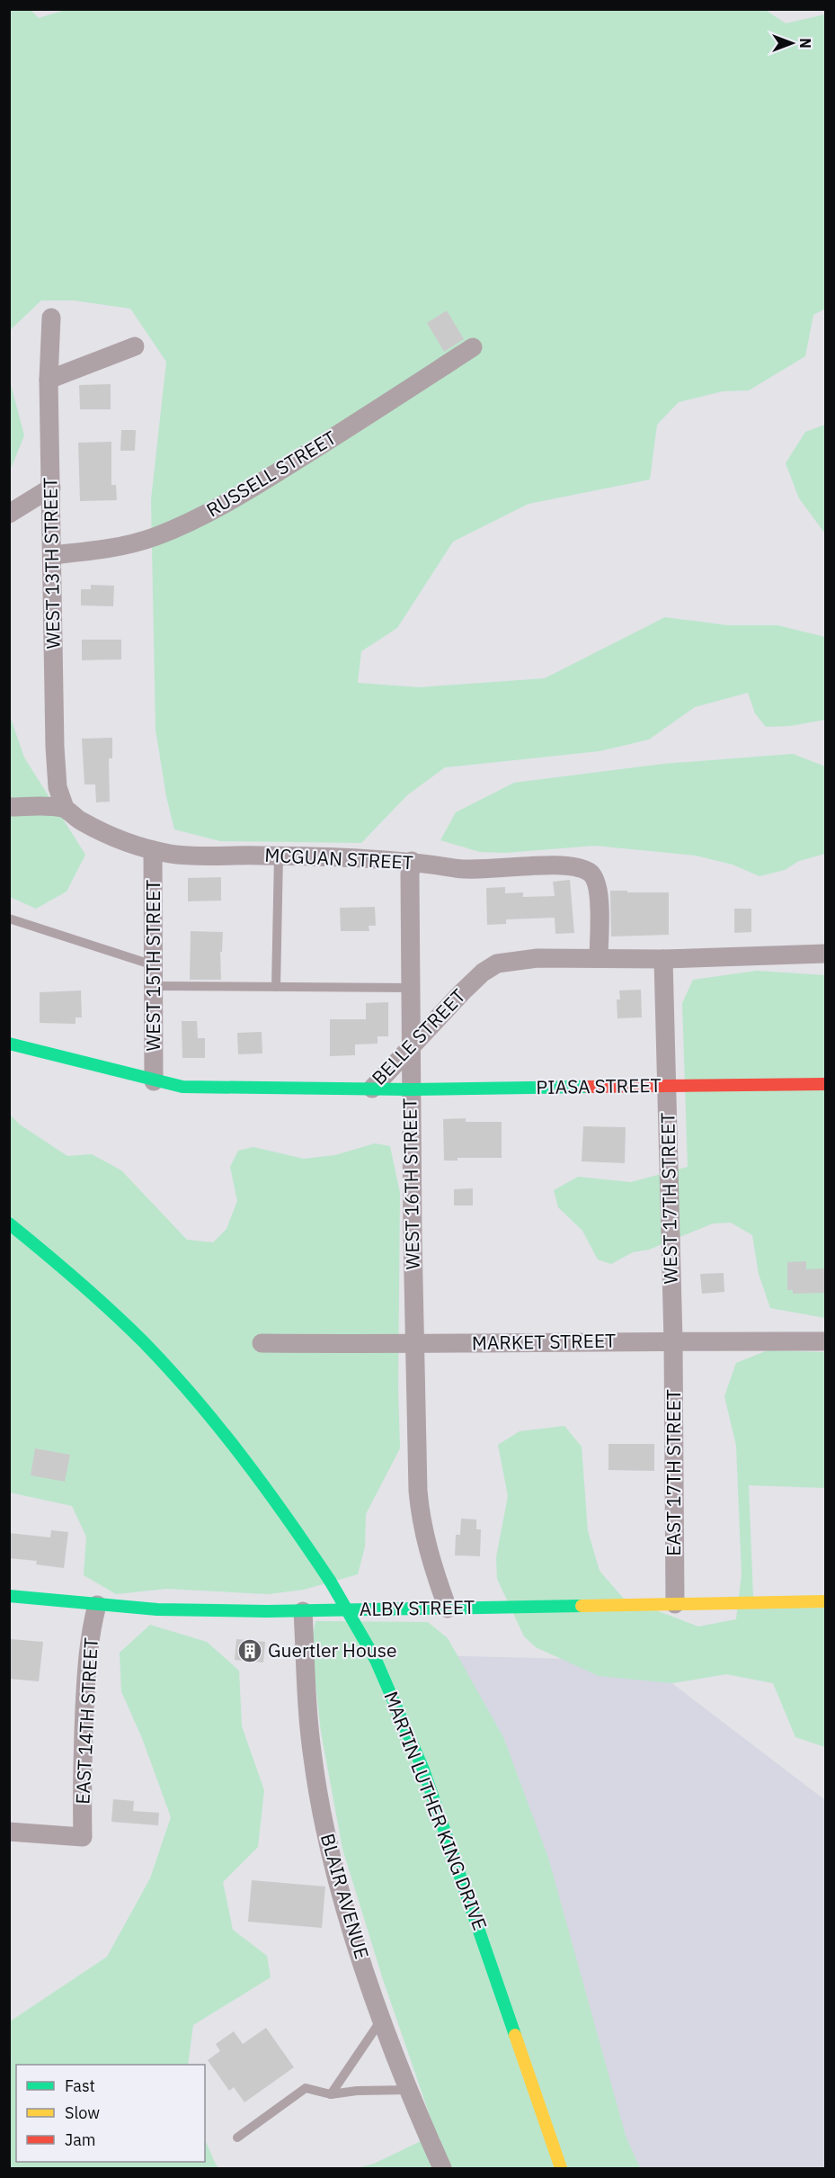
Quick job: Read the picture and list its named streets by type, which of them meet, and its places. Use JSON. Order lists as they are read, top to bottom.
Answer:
{
  "streets": {
    "main road": [
      "BELLE STREET",
      "PIASA STREET",
      "ALBY STREET",
      "MARTIN LUTHER KING DRIVE"
    ],
    "street": [
      "RUSSELL STREET",
      "WEST 13TH STREET",
      "MCGUAN STREET",
      "WEST 15TH STREET",
      "WEST 16TH STREET",
      "WEST 17TH STREET",
      "MARKET STREET",
      "EAST 17TH STREET",
      "EAST 14TH STREET",
      "BLAIR AVENUE"
    ]
  },
  "crossings": [
    ["RUSSELL STREET", "WEST 13TH STREET"],
    ["WEST 13TH STREET", "MCGUAN STREET"],
    ["MCGUAN STREET", "WEST 15TH STREET"],
    ["MCGUAN STREET", "BELLE STREET"],
    ["MCGUAN STREET", "WEST 16TH STREET"],
    ["WEST 15TH STREET", "BELLE STREET"],
    ["BELLE STREET", "PIASA STREET"],
    ["BELLE STREET", "WEST 16TH STREET"],
    ["BELLE STREET", "WEST 17TH STREET"],
    ["PIASA STREET", "WEST 16TH STREET"],
    ["PIASA STREET", "WEST 17TH STREET"],
    ["WEST 16TH STREET", "MARKET STREET"],
    ["WEST 16TH STREET", "ALBY STREET"],
    ["WEST 17TH STREET", "MARKET STREET"],
    ["WEST 17TH STREET", "EAST 17TH STREET"],
    ["MARKET STREET", "EAST 17TH STREET"],
    ["EAST 17TH STREET", "ALBY STREET"],
    ["ALBY STREET", "EAST 14TH STREET"],
    ["ALBY STREET", "BLAIR AVENUE"]
  ],
  "places": {
    "building": ["Guertler House"]
  },
  "legend": ["Fast", "Slow", "Jam"],
  "north": "right"
}
